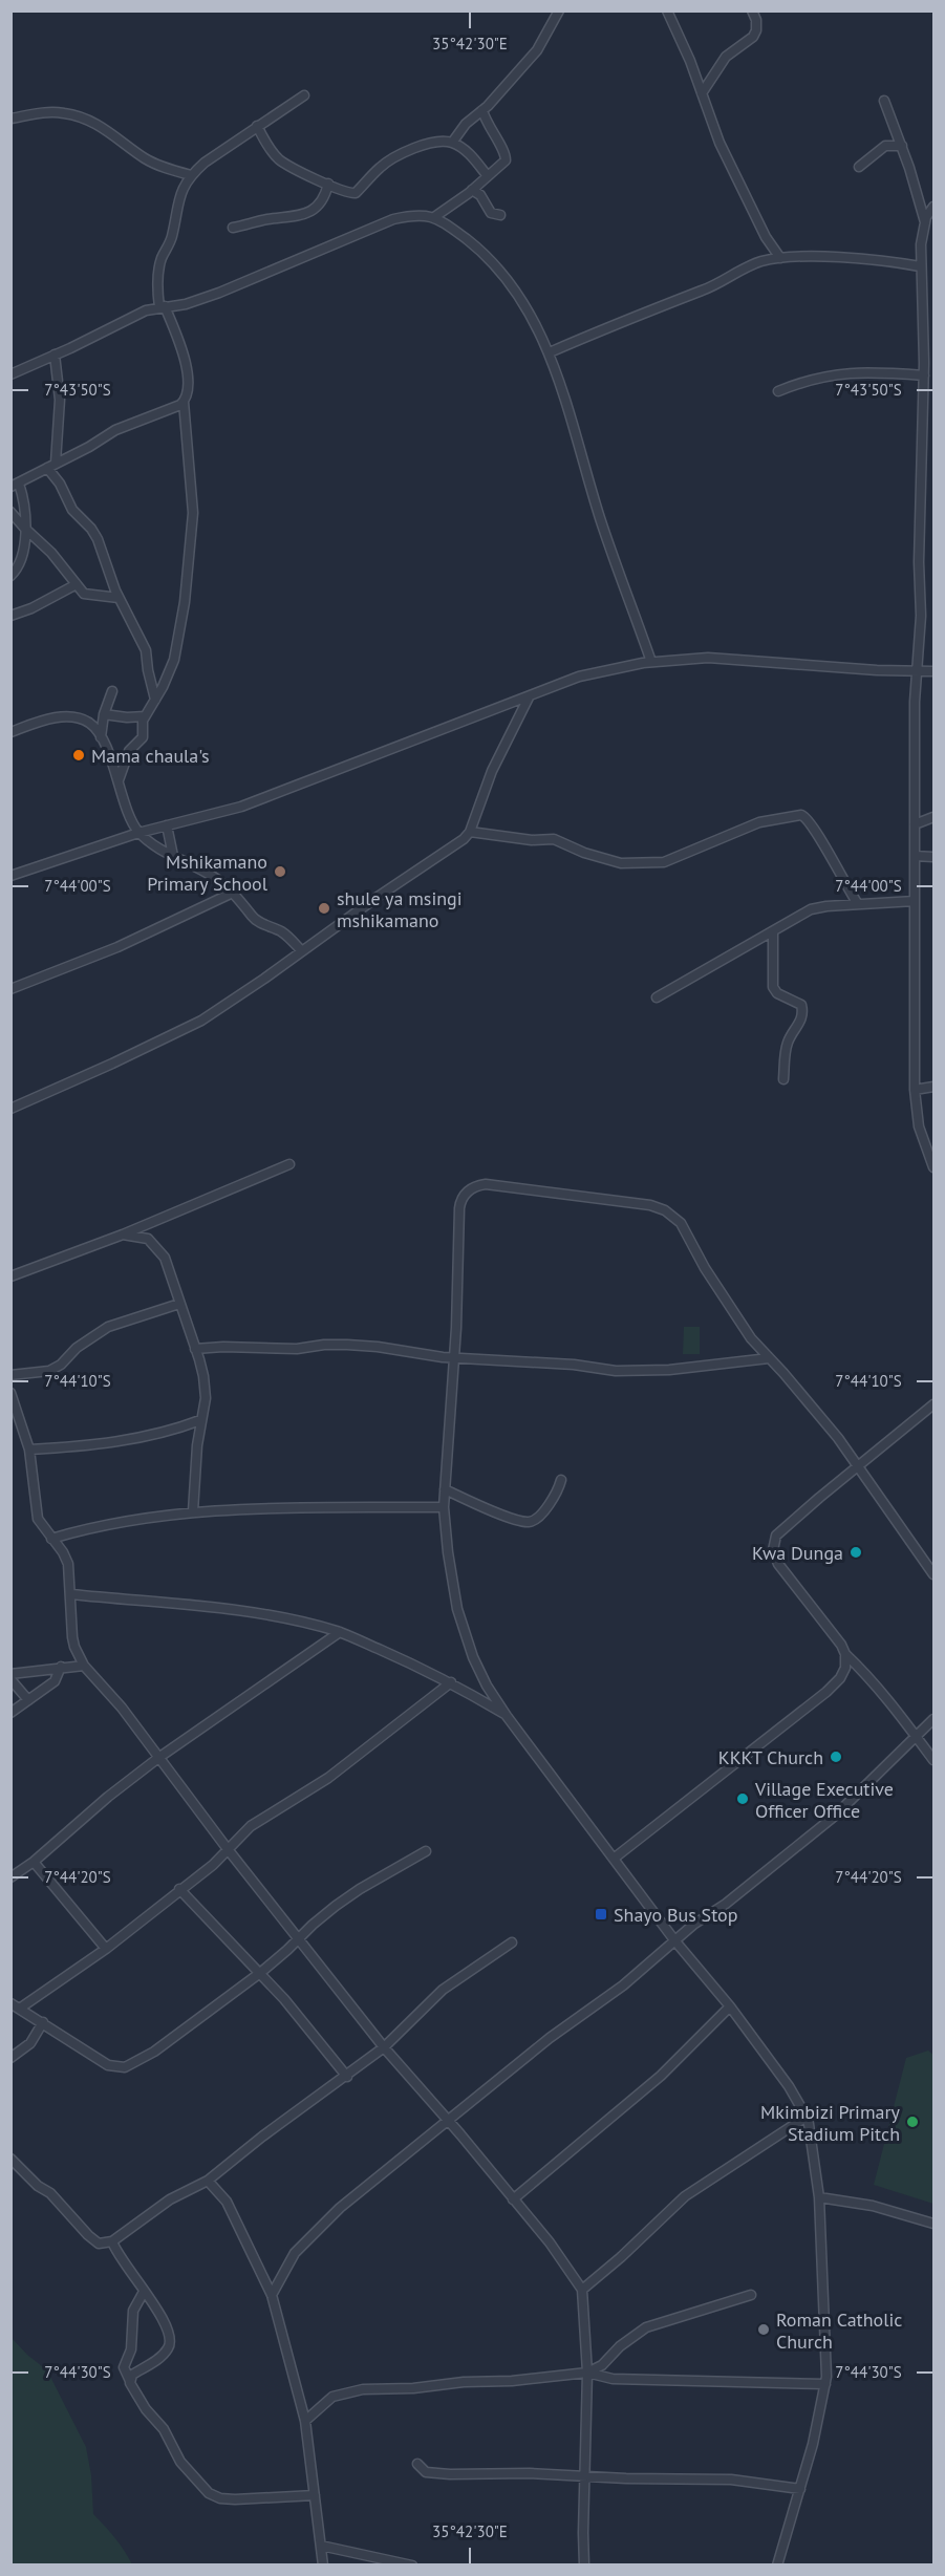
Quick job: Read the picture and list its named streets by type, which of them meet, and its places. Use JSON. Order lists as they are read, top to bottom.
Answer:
{
  "places": {
    "other": [
      "Mama chaula's",
      "Mshikamano Primary School",
      "shule ya msingi mshikamano",
      "Kwa Dunga",
      "KKKT Church",
      "Village Executive Officer Office",
      "Mkimbizi Primary Stadium Pitch",
      "Roman Catholic Church"
    ],
    "transit": ["Shayo Bus Stop"]
  },
  "coordinates": [
    "35°42'30\"E",
    "7°43'50\"S",
    "7°44'00\"S",
    "7°44'10\"S",
    "7°44'20\"S",
    "7°44'30\"S"
  ]
}
